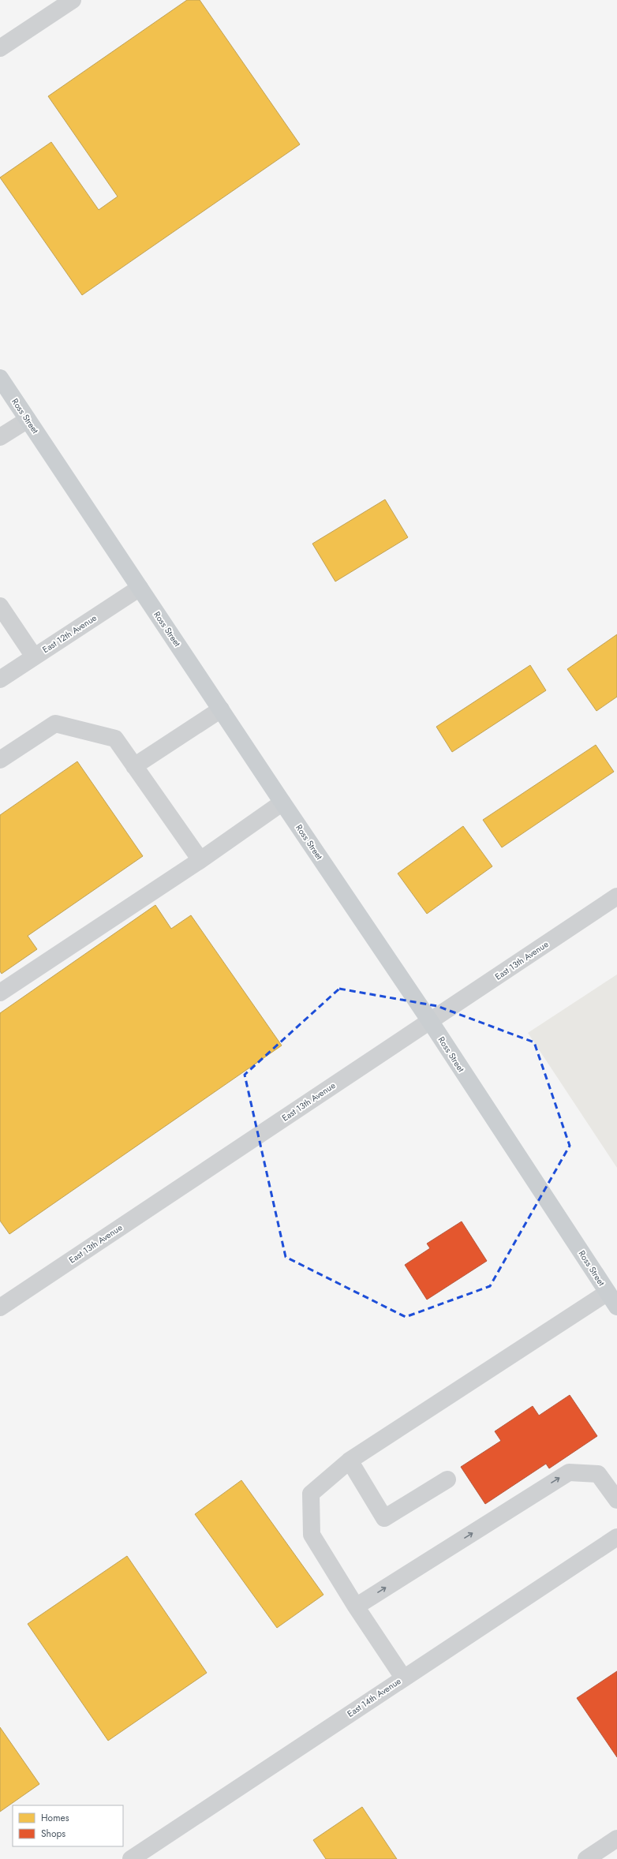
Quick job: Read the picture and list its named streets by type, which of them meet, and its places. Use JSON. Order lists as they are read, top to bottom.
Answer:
{
  "streets": {
    "main road": ["Ross Street"],
    "street": ["East 12th Avenue", "East 13th Avenue", "East 14th Avenue"]
  },
  "crossings": [
    ["Ross Street", "East 12th Avenue"],
    ["Ross Street", "East 13th Avenue"]
  ],
  "legend": ["Homes", "Shops"]
}
